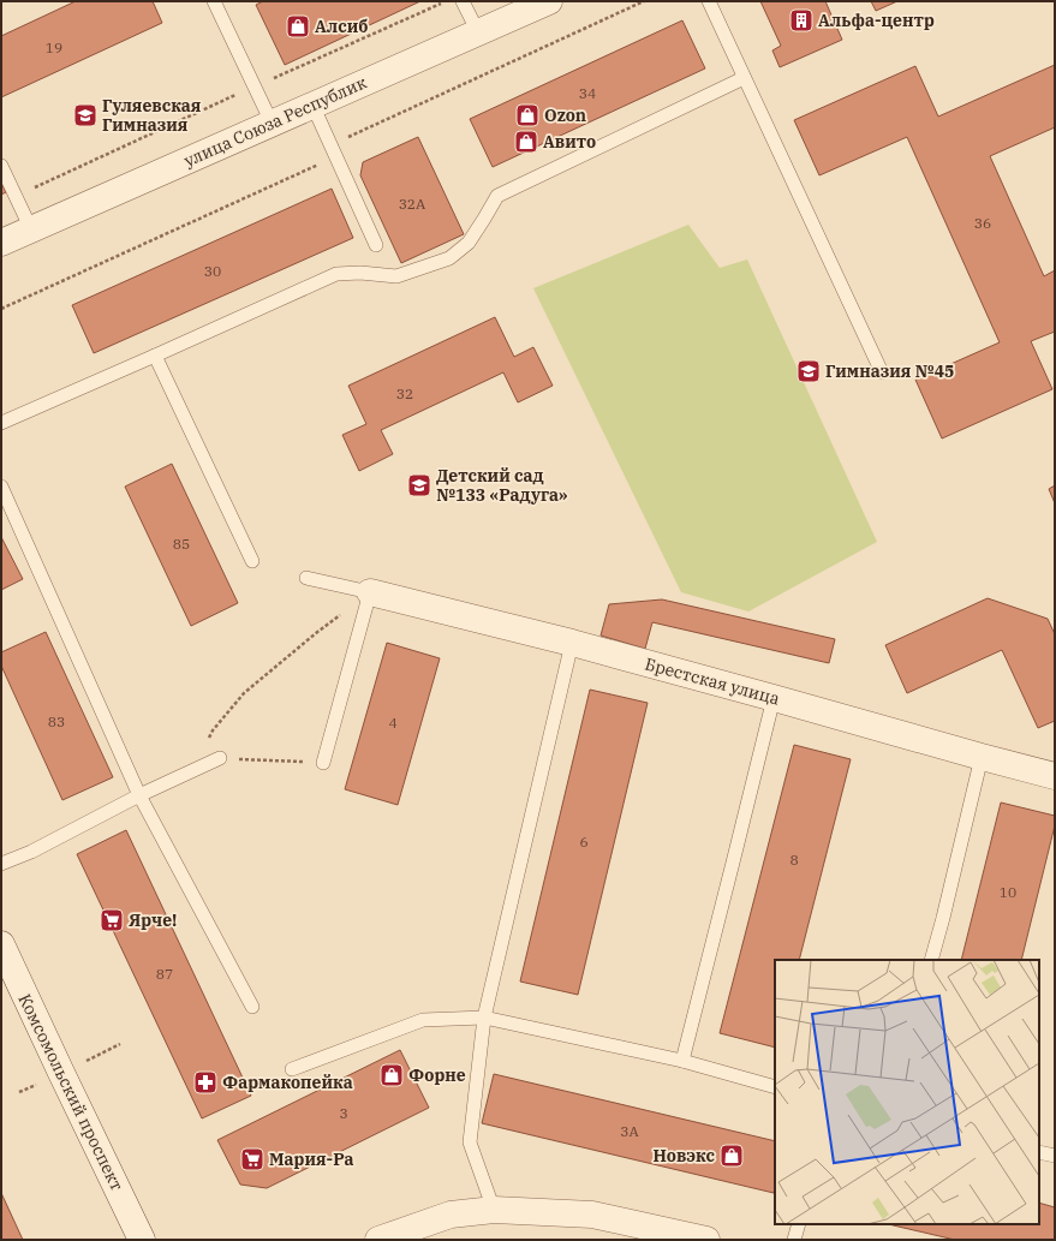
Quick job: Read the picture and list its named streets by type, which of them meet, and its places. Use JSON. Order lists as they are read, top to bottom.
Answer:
{
  "streets": {
    "street": ["улица Союза Республик", "Брестская улица", "Комсомольский проспект"]
  },
  "places": {
    "building": ["Альфа-центр"],
    "shop": [
      "Алсиб",
      "Ozon",
      "Авито",
      "Форне",
      "Новэкс"
    ],
    "school or university": ["Гуляевская Гимназия", "Гимназия №45", "Детский сад №133 «Радуга»"],
    "supermarket": ["Ярче!", "Мария-Ра"],
    "pharmacy": ["Фармакопейка"]
  },
  "house_numbers": [
    "19",
    "34",
    "32А",
    "36",
    "30",
    "32",
    "85",
    "83",
    "4",
    "6",
    "8",
    "10",
    "87",
    "3",
    "3А"
  ]
}
